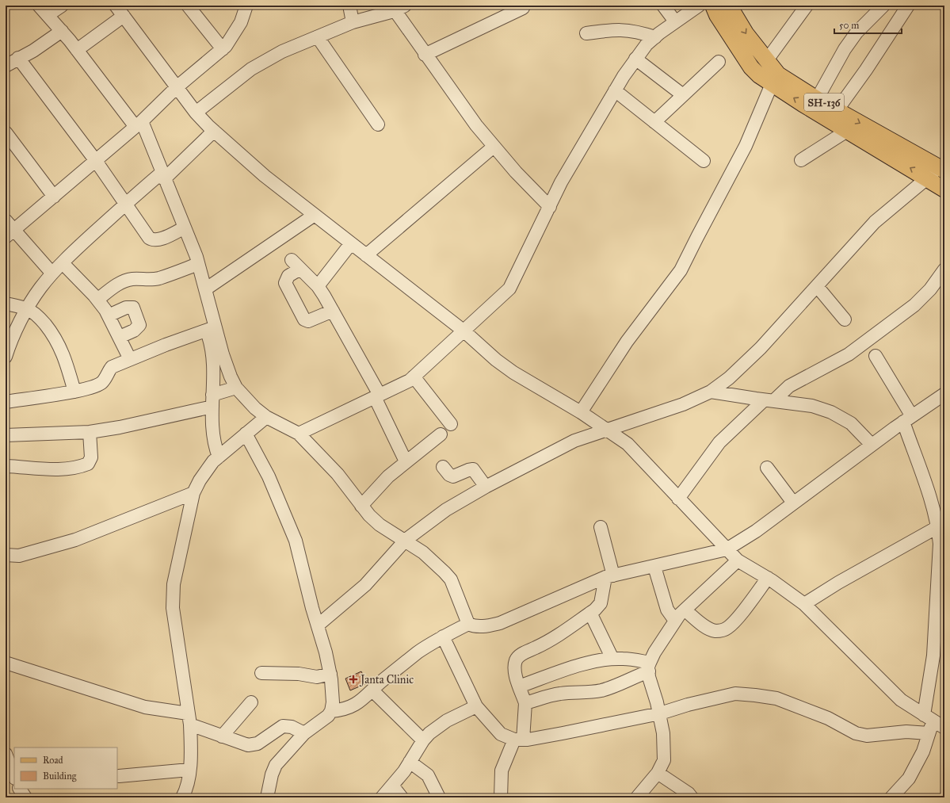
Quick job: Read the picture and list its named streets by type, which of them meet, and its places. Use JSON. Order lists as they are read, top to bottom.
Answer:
{
  "streets": {
    "main road": ["SH-136"]
  },
  "places": {
    "health": ["Janta Clinic"]
  },
  "legend": ["Road", "Building"],
  "scale_bar": "50 m"
}
